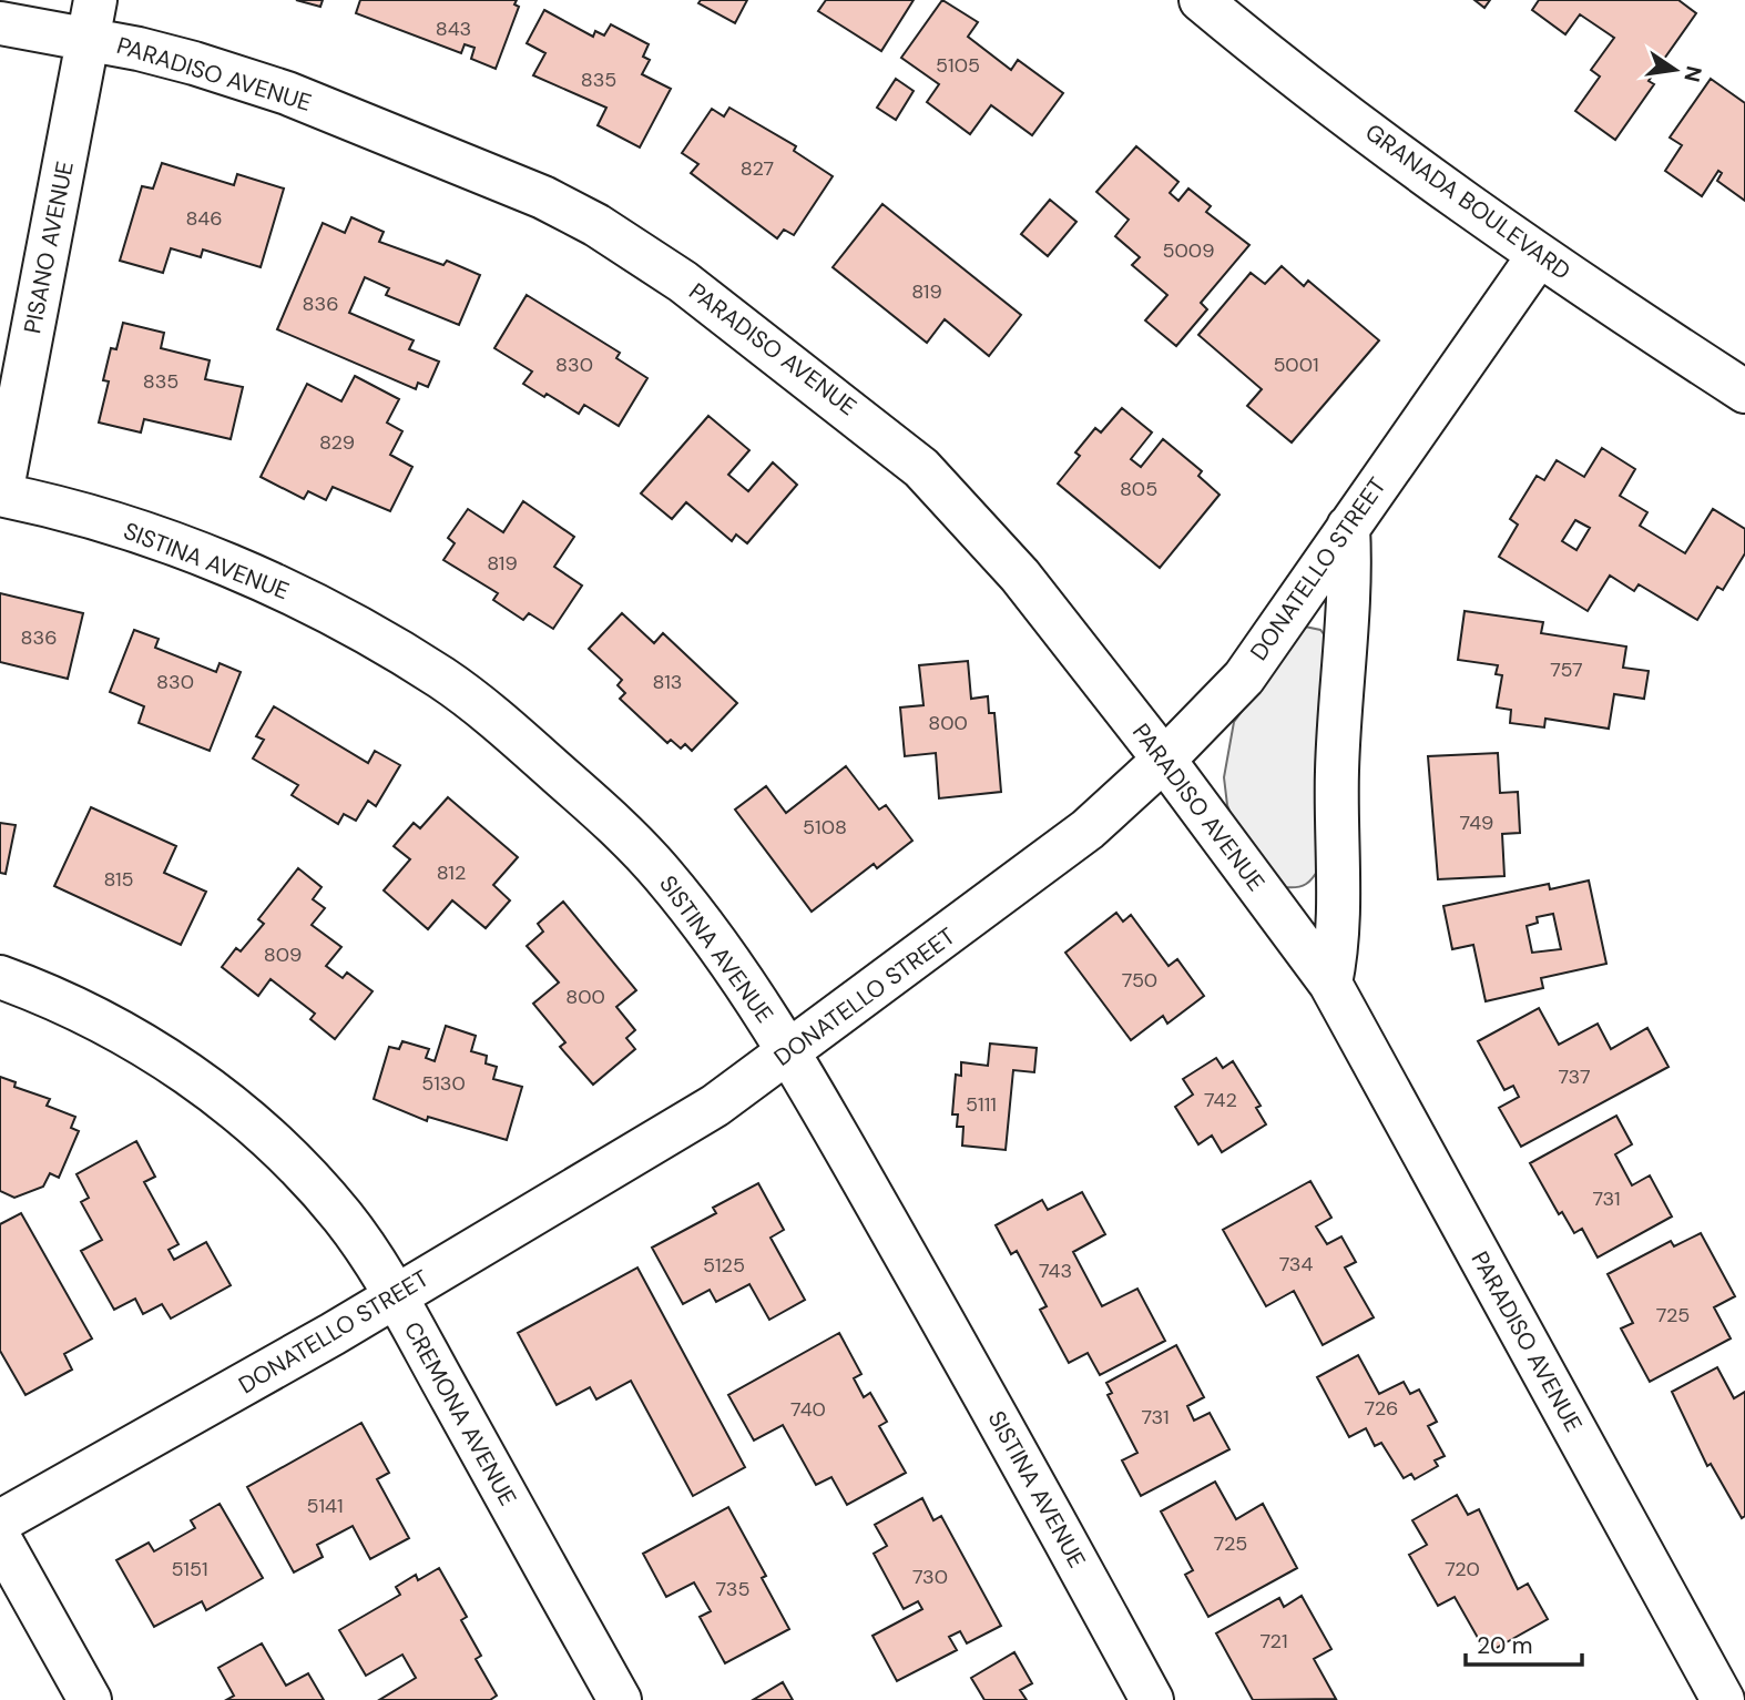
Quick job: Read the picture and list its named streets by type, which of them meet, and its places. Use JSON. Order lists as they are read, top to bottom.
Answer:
{
  "streets": {
    "street": [
      "PARADISO AVENUE",
      "GRANADA BOULEVARD",
      "PISANO AVENUE",
      "SISTINA AVENUE",
      "DONATELLO STREET",
      "CREMONA AVENUE"
    ]
  },
  "crossings": [
    ["PARADISO AVENUE", "PISANO AVENUE"],
    ["PARADISO AVENUE", "DONATELLO STREET"],
    ["GRANADA BOULEVARD", "DONATELLO STREET"],
    ["PISANO AVENUE", "SISTINA AVENUE"],
    ["SISTINA AVENUE", "DONATELLO STREET"],
    ["DONATELLO STREET", "CREMONA AVENUE"]
  ],
  "house_numbers": [
    "843",
    "5105",
    "835",
    "827",
    "846",
    "5009",
    "819",
    "836",
    "830",
    "5001",
    "835",
    "829",
    "805",
    "819",
    "836",
    "757",
    "830",
    "813",
    "800",
    "749",
    "5108",
    "812",
    "815",
    "809",
    "750",
    "800",
    "737",
    "5130",
    "742",
    "5111",
    "731",
    "734",
    "5125",
    "743",
    "725",
    "726",
    "740",
    "731",
    "5141",
    "725",
    "5151",
    "720",
    "730",
    "735",
    "721"
  ],
  "scale_bar": "20 m",
  "north": "right"
}
